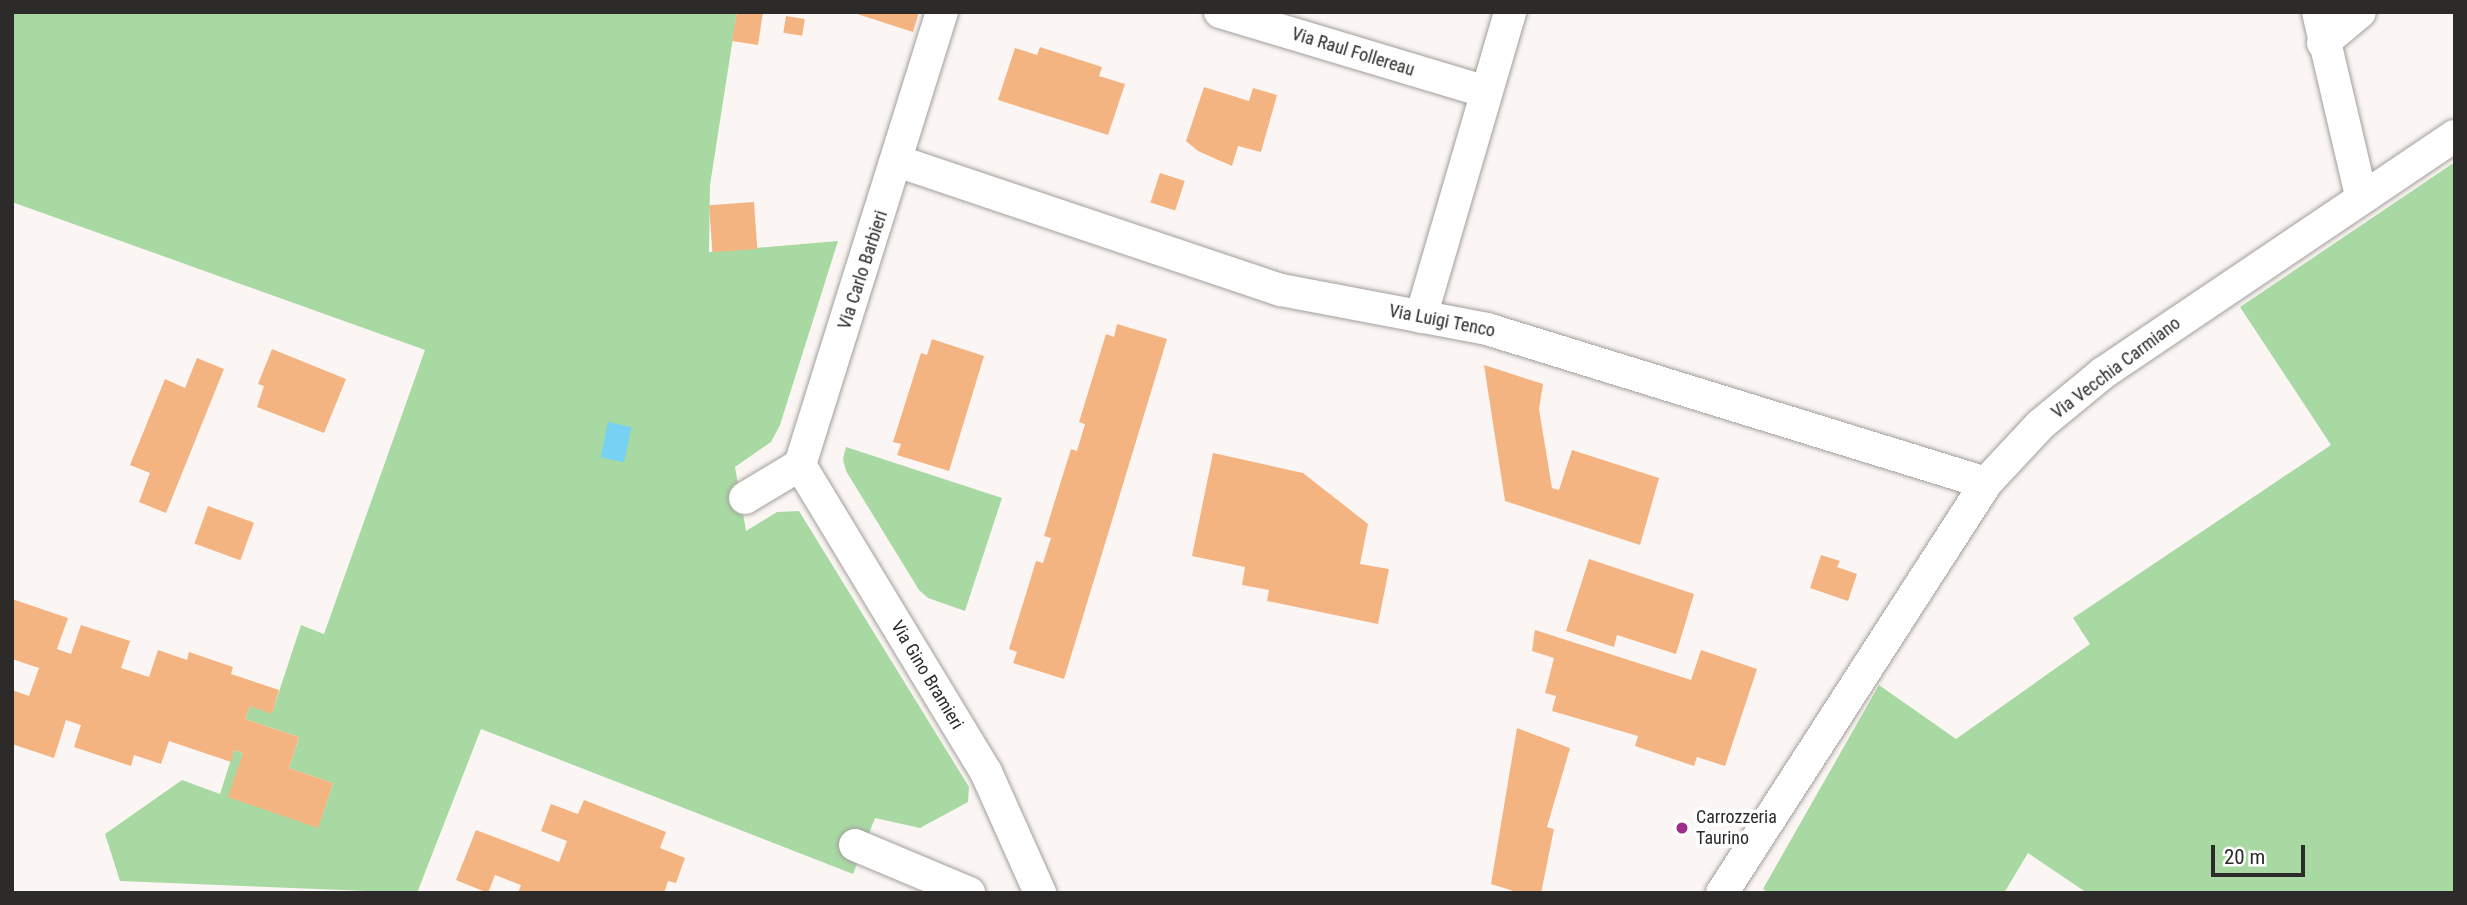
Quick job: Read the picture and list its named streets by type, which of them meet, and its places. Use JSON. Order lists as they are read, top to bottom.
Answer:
{
  "streets": {
    "street": [
      "Via Raul Follereau",
      "Via Carlo Barbieri",
      "Via Luigi Tenco",
      "Via Vecchia Carmiano",
      "Via Gino Bramieri"
    ]
  },
  "crossings": [
    ["Via Carlo Barbieri", "Via Luigi Tenco"],
    ["Via Carlo Barbieri", "Via Gino Bramieri"],
    ["Via Luigi Tenco", "Via Vecchia Carmiano"]
  ],
  "places": ["Carrozzeria Taurino"],
  "scale_bar": "20 m"
}
